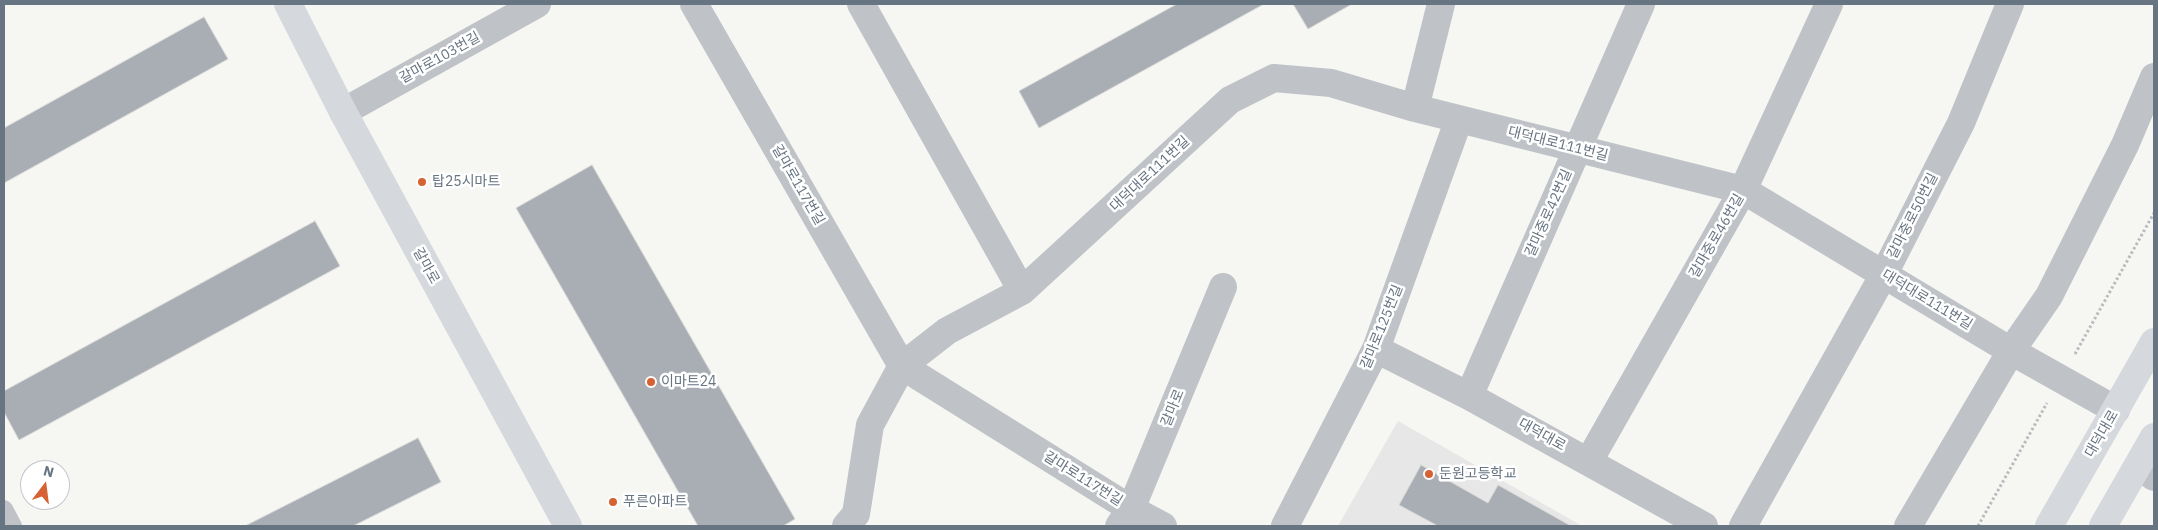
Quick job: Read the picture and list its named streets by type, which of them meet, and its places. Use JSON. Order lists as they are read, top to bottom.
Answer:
{
  "streets": {
    "main road": ["갈마로", "대덕대로"],
    "street": [
      "갈마로103번길",
      "대덕대로111번길",
      "갈마로117번길",
      "갈마중로42번길",
      "갈마중로50번길",
      "갈마중로46번길",
      "갈마로125번길"
    ]
  },
  "crossings": [
    ["갈마로103번길", "갈마로"],
    ["대덕대로111번길", "갈마로117번길"],
    ["대덕대로111번길", "갈마중로42번길"],
    ["대덕대로111번길", "갈마중로50번길"],
    ["대덕대로111번길", "갈마중로46번길"],
    ["대덕대로111번길", "갈마로125번길"],
    ["대덕대로111번길", "대덕대로"],
    ["갈마로117번길", "갈마로"],
    ["갈마중로42번길", "대덕대로"],
    ["갈마중로46번길", "대덕대로"],
    ["갈마로125번길", "대덕대로"]
  ],
  "places": [
    "탑25시마트",
    "이마트24",
    "둔원고등학교",
    "푸른아파트"
  ],
  "north": "top"
}
